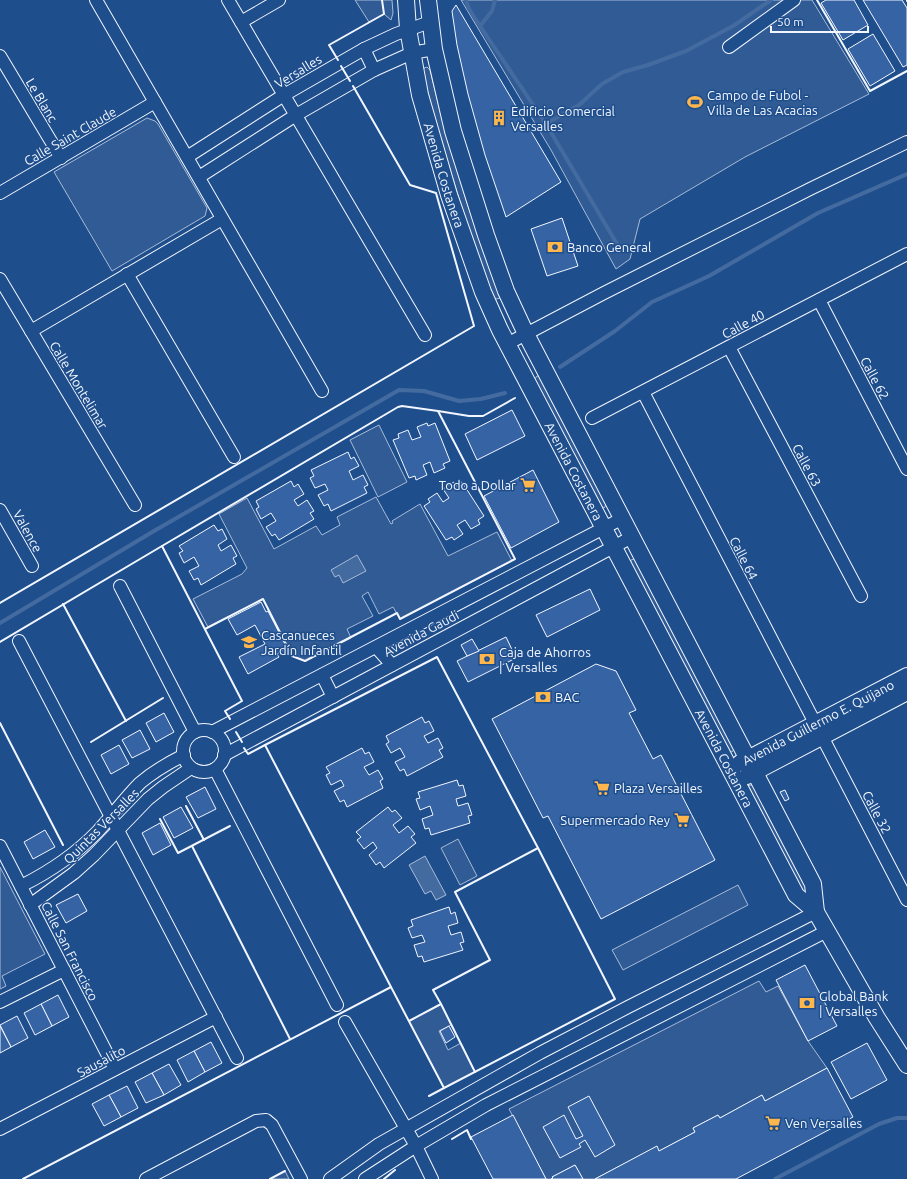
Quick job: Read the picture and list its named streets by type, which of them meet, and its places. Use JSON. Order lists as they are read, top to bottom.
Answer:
{
  "streets": {
    "street": [
      "Versalles",
      "Le Blanc",
      "Calle Saint Claude",
      "Avenida Costanera",
      "Calle 40",
      "Calle 62",
      "Calle Montelimar",
      "Calle 63",
      "Valence",
      "Calle 64",
      "Avenida Gaudi",
      "Avenida Guillermo E. Quijano",
      "Calle 32",
      "Quintas Versalles",
      "Calle San Francisco",
      "Sausalito"
    ]
  },
  "crossings": [
    ["Versalles", "Avenida Costanera"],
    ["Le Blanc", "Calle Saint Claude"],
    ["Avenida Costanera", "Avenida Gaudi"],
    ["Avenida Costanera", "Avenida Guillermo E. Quijano"],
    ["Calle 40", "Calle 62"],
    ["Calle 40", "Calle 63"],
    ["Calle 40", "Calle 64"],
    ["Calle 64", "Avenida Guillermo E. Quijano"],
    ["Calle 64", "Calle 32"],
    ["Avenida Gaudi", "Quintas Versalles"],
    ["Avenida Guillermo E. Quijano", "Calle 32"],
    ["Quintas Versalles", "Calle San Francisco"],
    ["Calle San Francisco", "Sausalito"]
  ],
  "places": {
    "sports": ["Campo de Fubol - Villa de Las Acacias"],
    "building": ["Edificio Comercial Versalles"],
    "bank": [
      "Banco General",
      "Caja de Ahorros | Versalles",
      "BAC",
      "Global Bank | Versalles"
    ],
    "supermarket": [
      "Todo a Dollar",
      "Plaza Versailles",
      "Supermercado Rey",
      "Ven Versalles"
    ],
    "school or university": ["Cascanueces Jardín Infantil"]
  },
  "scale_bar": "50 m"
}
